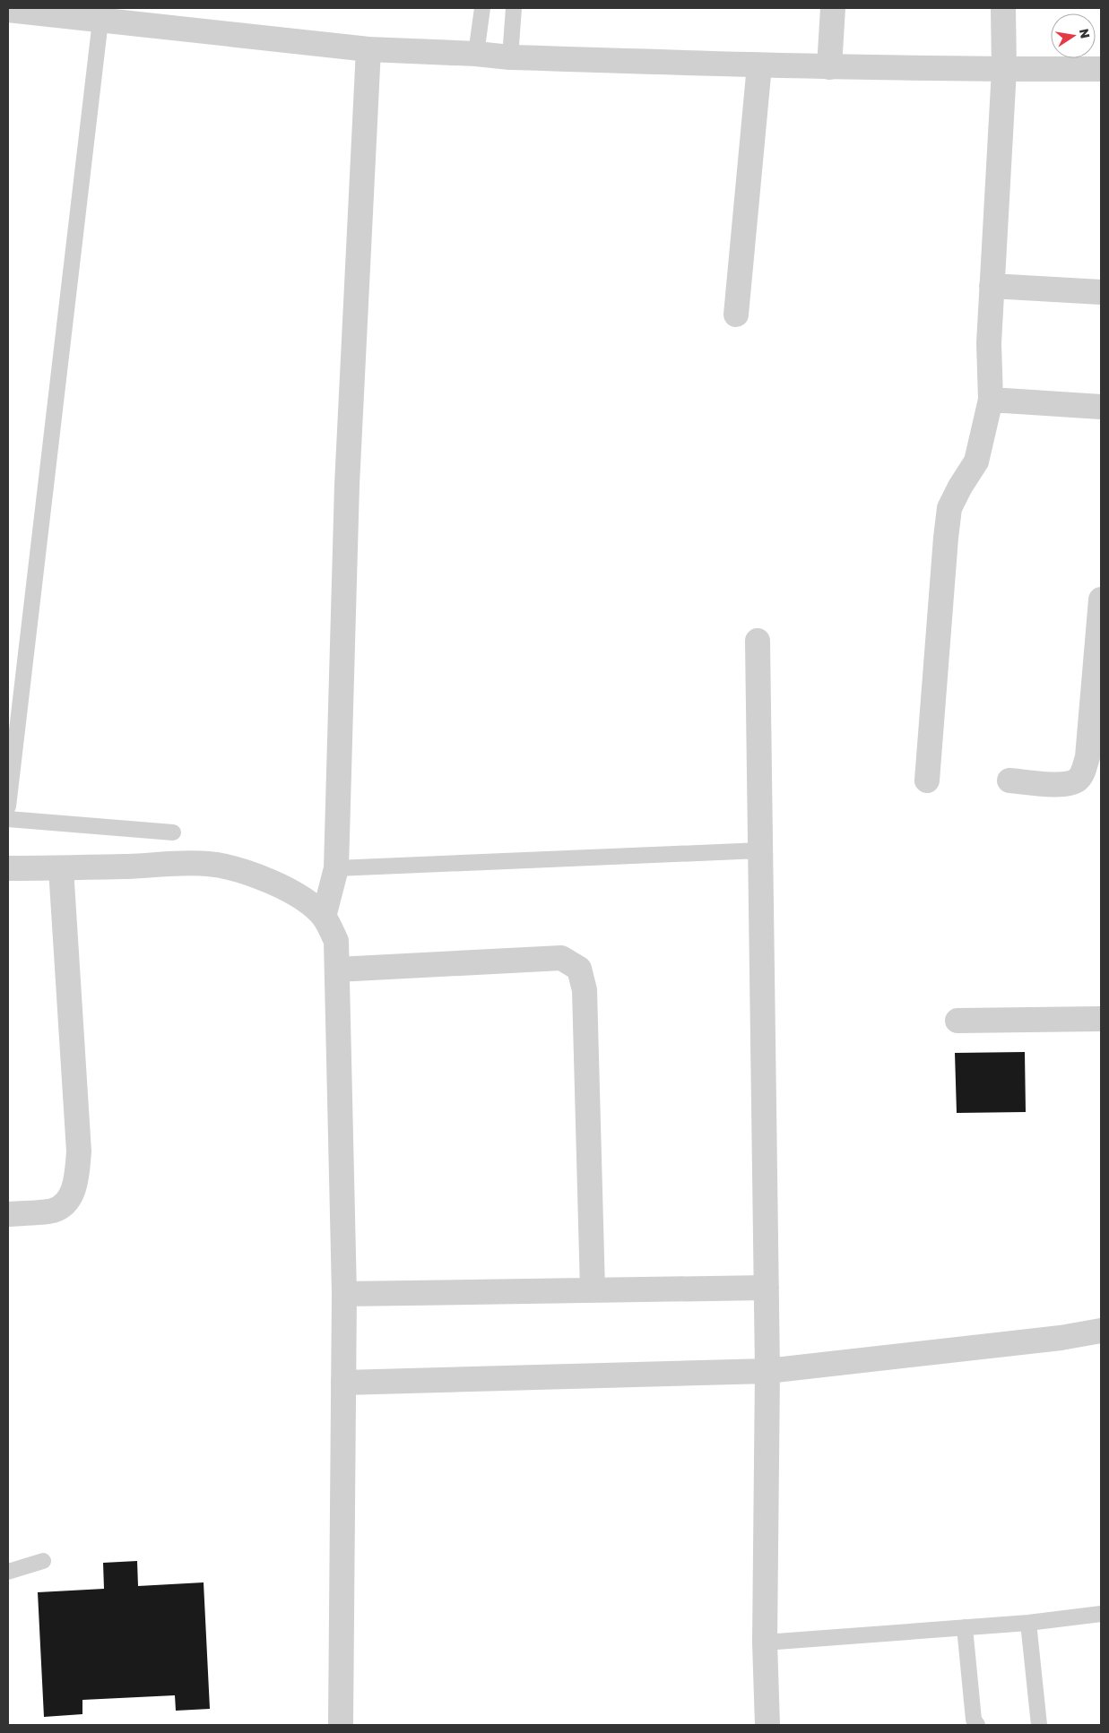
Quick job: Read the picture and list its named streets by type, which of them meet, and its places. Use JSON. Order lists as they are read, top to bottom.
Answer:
{
  "north": "right"
}
